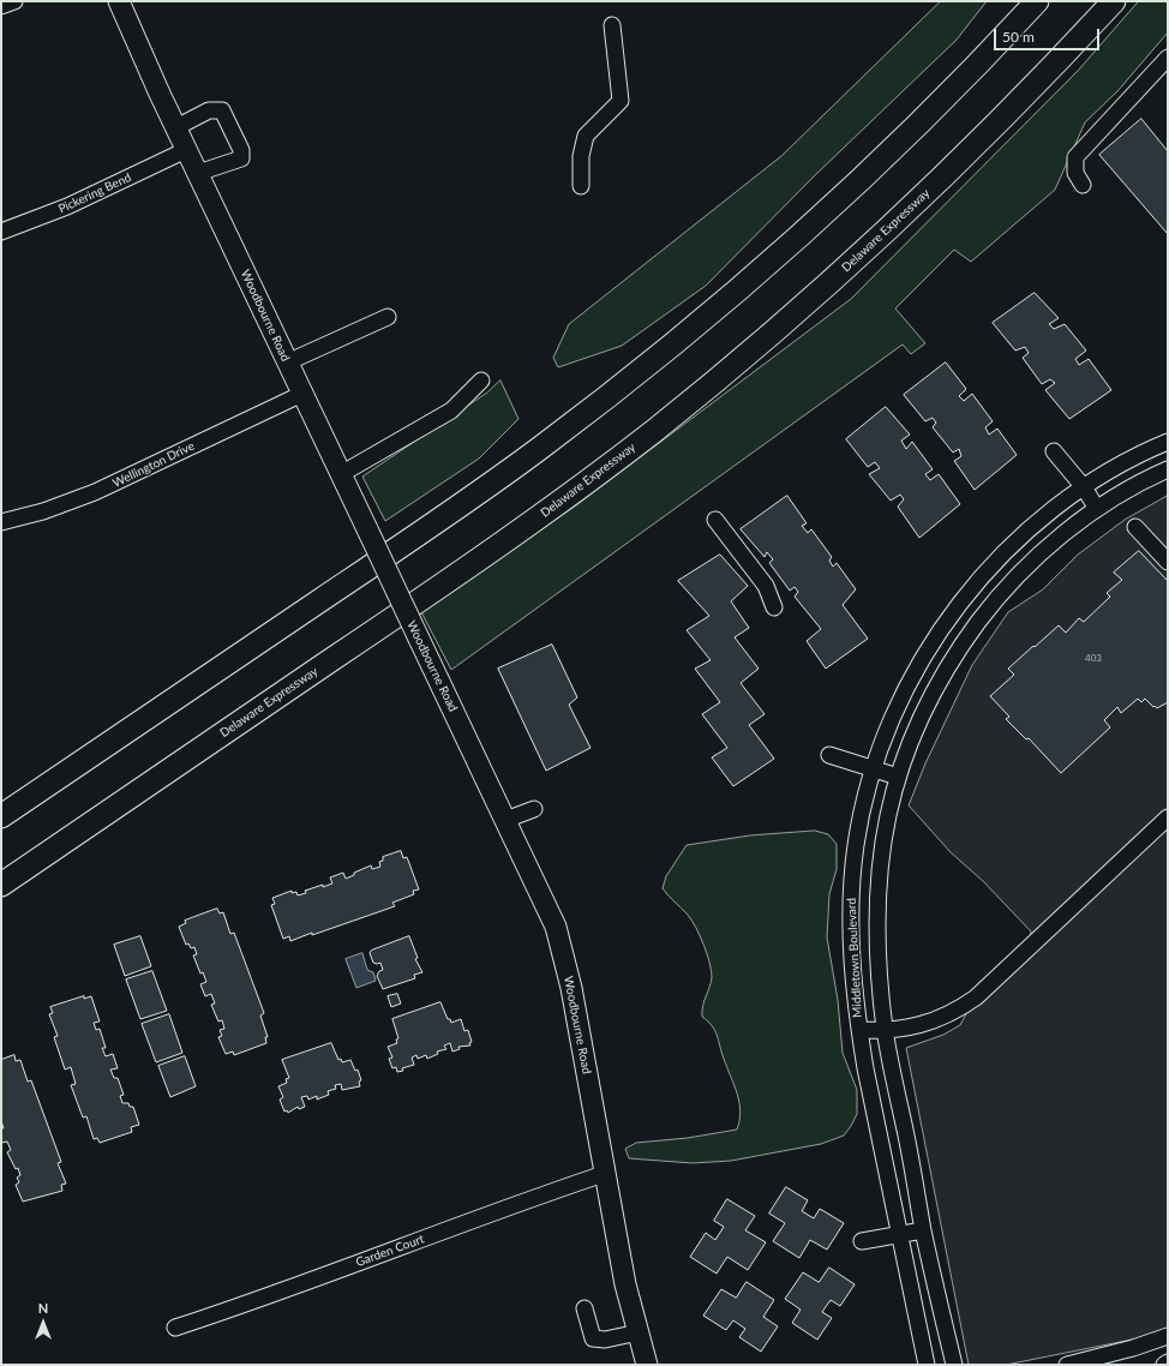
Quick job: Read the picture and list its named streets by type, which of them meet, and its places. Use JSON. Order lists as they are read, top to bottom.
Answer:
{
  "streets": {
    "highway": ["Delaware Expressway"],
    "main road": ["Woodbourne Road"],
    "street": [
      "Pickering Bend",
      "Wellington Drive",
      "Middletown Boulevard",
      "Garden Court"
    ]
  },
  "crossings": [
    ["Pickering Bend", "Woodbourne Road"],
    ["Woodbourne Road", "Wellington Drive"],
    ["Woodbourne Road", "Garden Court"]
  ],
  "house_numbers": ["403"],
  "scale_bar": "50 m",
  "north": "top"
}
